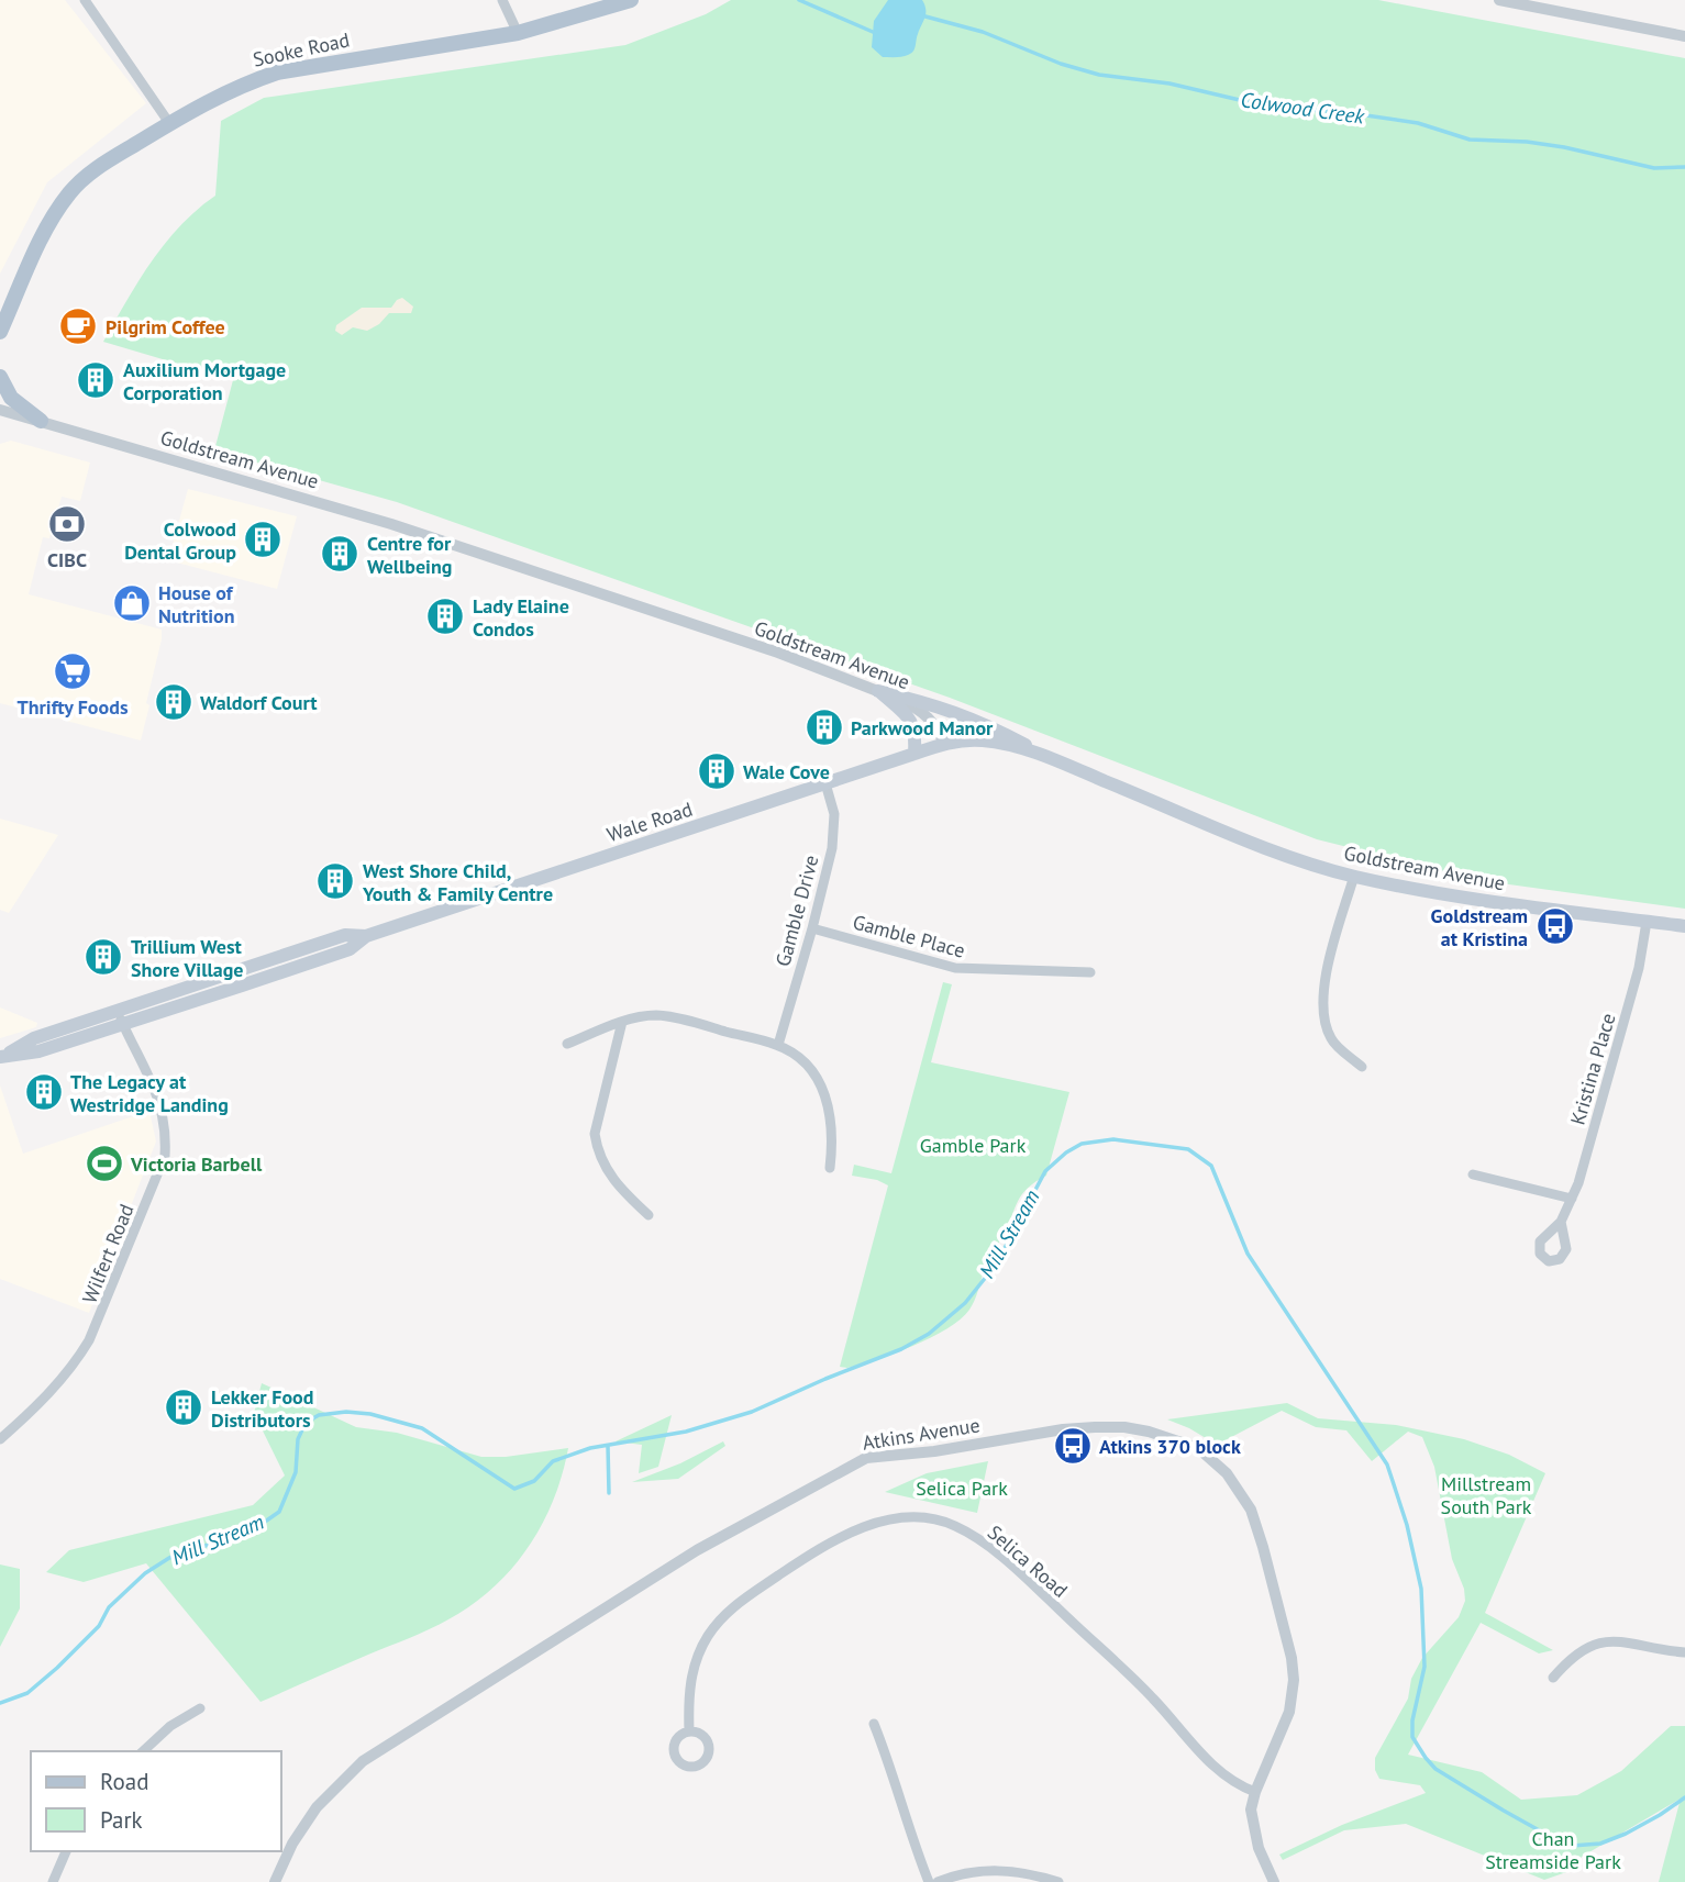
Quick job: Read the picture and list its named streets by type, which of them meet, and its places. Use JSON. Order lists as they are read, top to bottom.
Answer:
{
  "streets": {
    "main road": ["Sooke Road", "Goldstream Avenue", "Wale Road"],
    "street": [
      "Gamble Drive",
      "Gamble Place",
      "Kristina Place",
      "Wilfert Road",
      "Atkins Avenue",
      "Selica Road"
    ]
  },
  "crossings": [
    ["Goldstream Avenue", "Wale Road"],
    ["Goldstream Avenue", "Kristina Place"],
    ["Wale Road", "Gamble Drive"],
    ["Wale Road", "Wilfert Road"],
    ["Gamble Drive", "Gamble Place"],
    ["Atkins Avenue", "Selica Road"]
  ],
  "water": ["Colwood Creek", "Mill Stream"],
  "parks": [
    "Gamble Park",
    "Millstream South Park",
    "Selica Park",
    "Chan Streamside Park"
  ],
  "places": {
    "cafe": ["Pilgrim Coffee"],
    "building": [
      "Auxilium Mortgage Corporation",
      "Colwood Dental Group",
      "Centre for Wellbeing",
      "Lady Elaine Condos",
      "Waldorf Court",
      "Parkwood Manor",
      "Wale Cove",
      "West Shore Child, Youth & Family Centre",
      "Trillium West Shore Village",
      "The Legacy at Westridge Landing",
      "Lekker Food Distributors"
    ],
    "bank": ["CIBC"],
    "shop": ["House of Nutrition"],
    "supermarket": ["Thrifty Foods"],
    "bus stop": ["Goldstream at Kristina", "Atkins 370 block"],
    "sports": ["Victoria Barbell"]
  },
  "legend": ["Road", "Park"]
}
